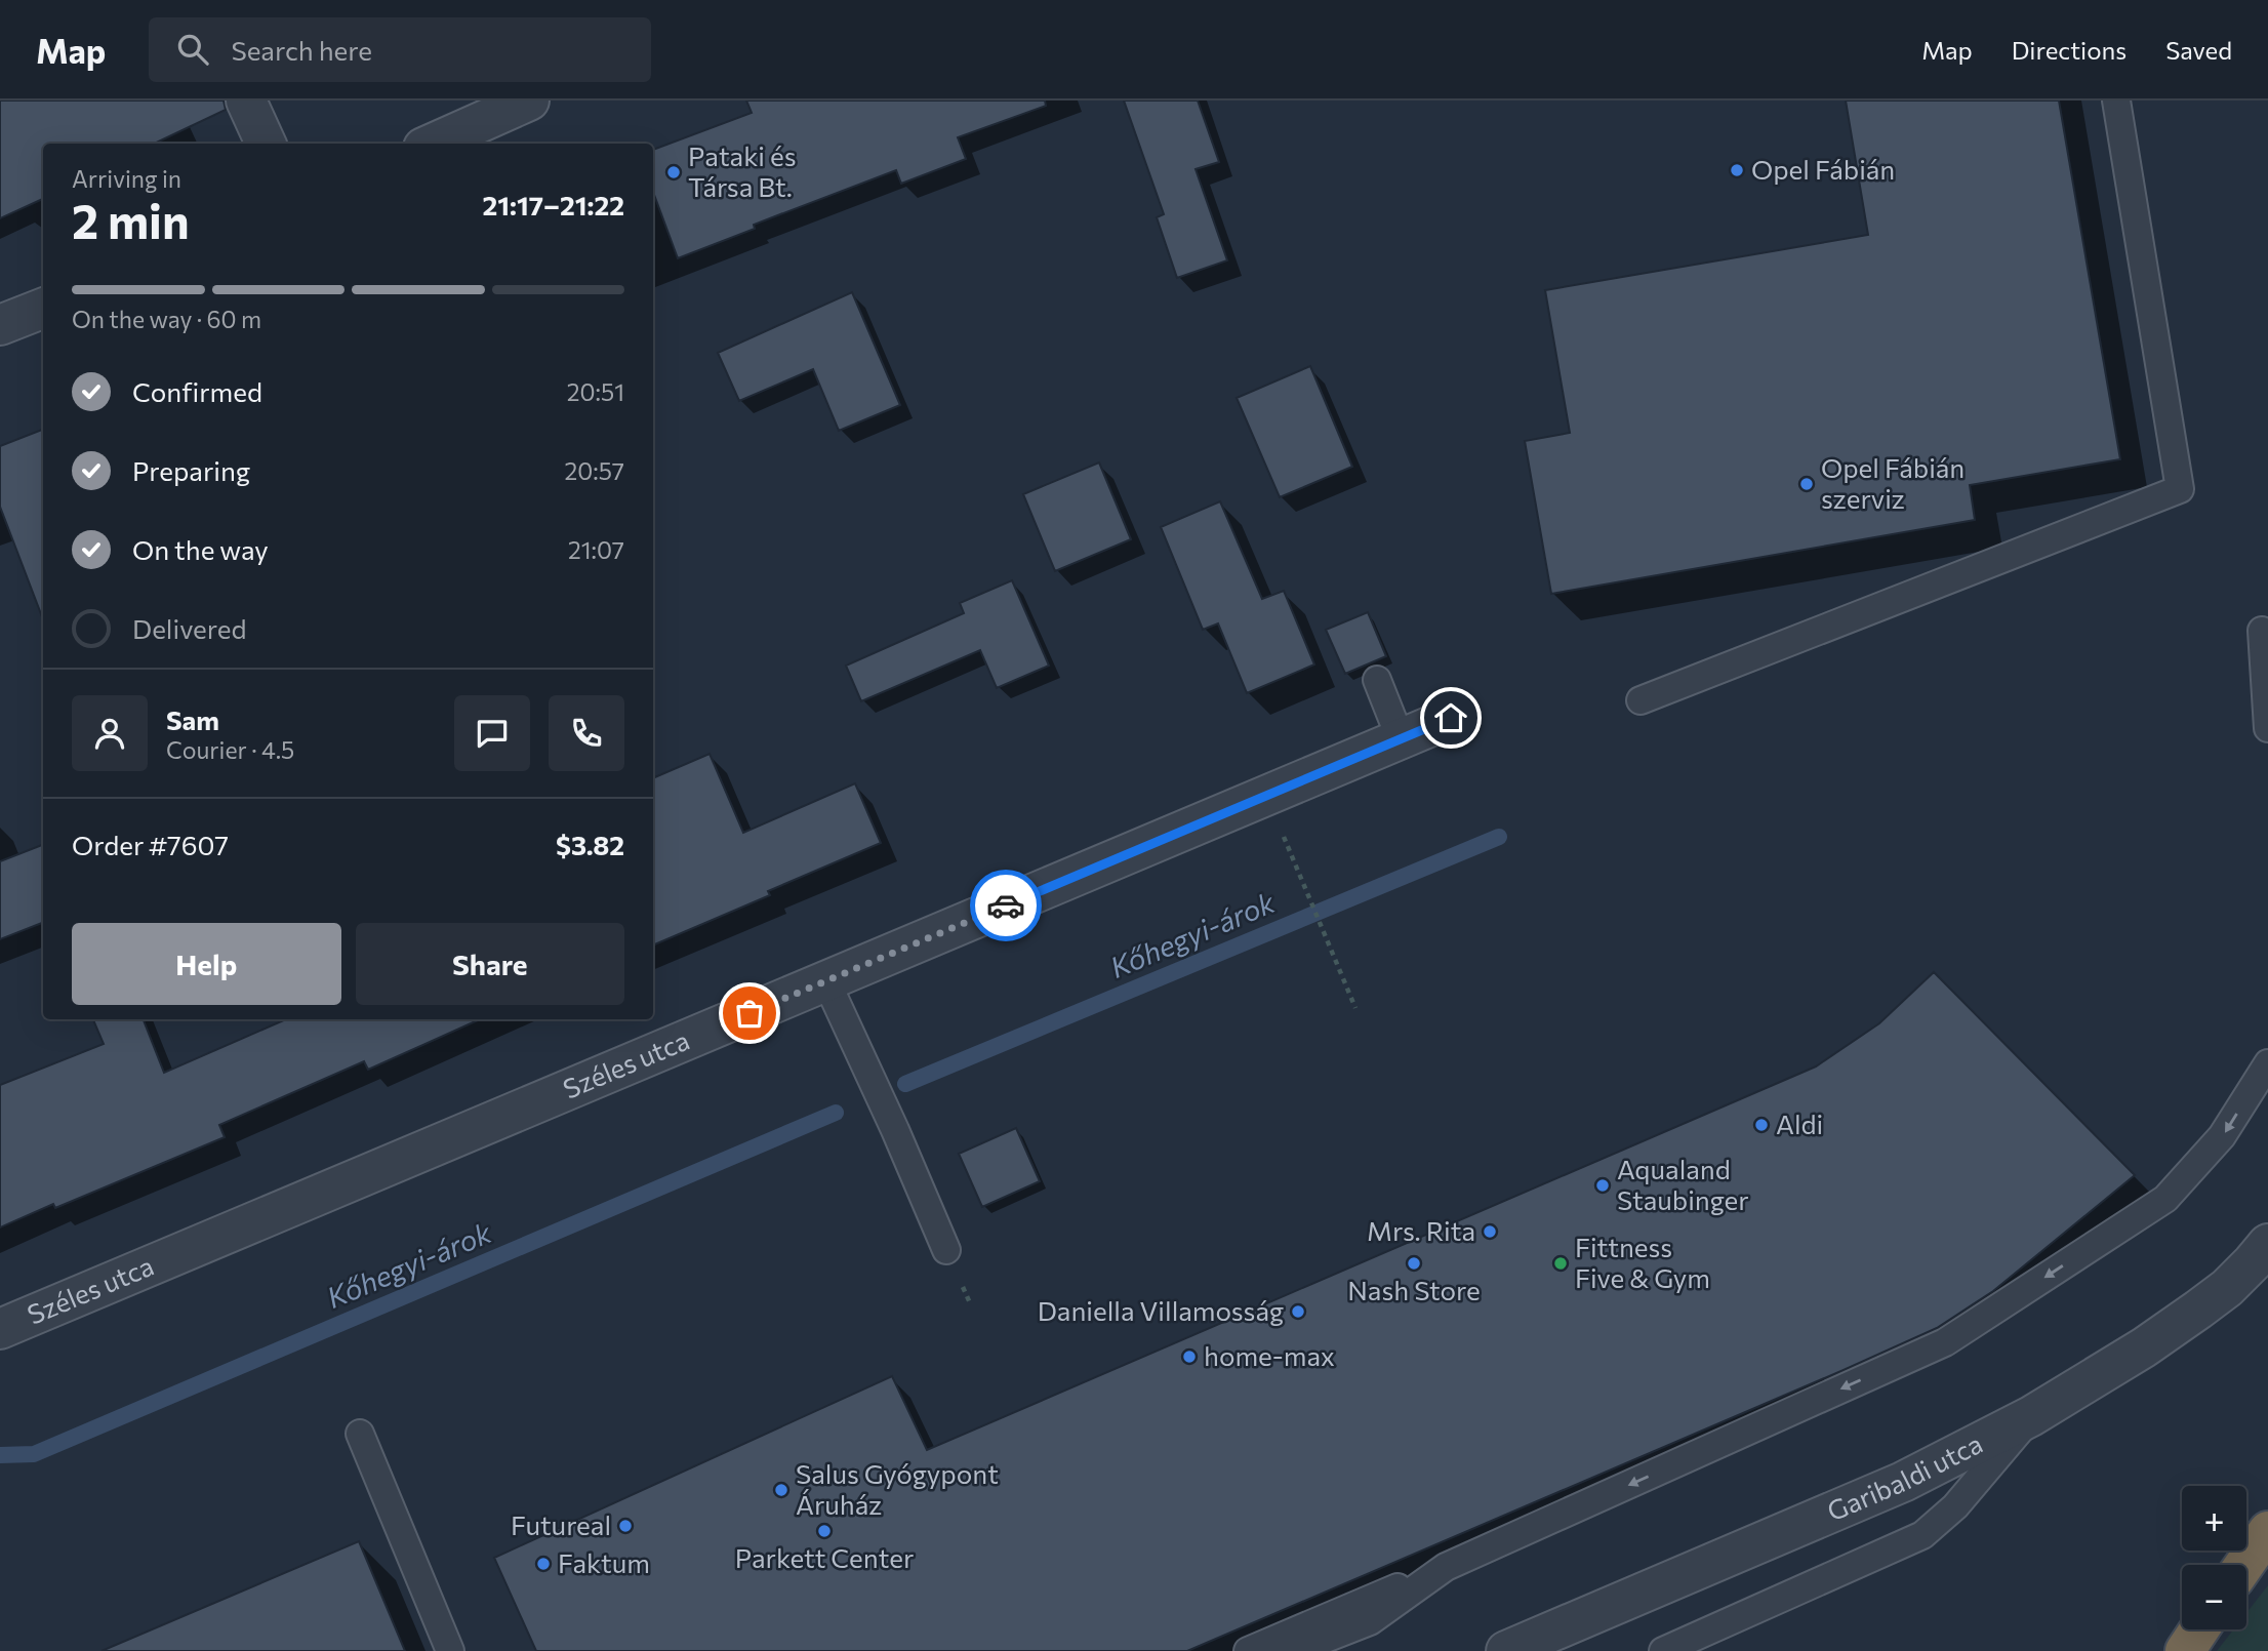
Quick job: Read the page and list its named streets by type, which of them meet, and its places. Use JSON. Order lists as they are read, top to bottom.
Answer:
{
  "streets": {
    "street": ["Széles utca", "Garibaldi utca"]
  },
  "water": ["Kőhegyi-árok"],
  "places": [
    "Opel Fábián",
    "Pataki és Társa Bt.",
    "Opel Fábián szerviz",
    "Aldi",
    "Aqualand Staubinger",
    "Mrs. Rita",
    "Nash Store",
    "Fittness Five & Gym",
    "Daniella Villamosság",
    "home-max",
    "Salus Gyógypont Áruház",
    "Futureal",
    "Parkett Center",
    "Faktum"
  ],
  "page": {
    "header": "Map",
    "search": "Search here",
    "nav": ["Map", "Directions", "Saved"],
    "heading": ["2 min", "Arriving in", "21:17–21:22"],
    "panel": [
      "Sam",
      "Courier · 4.5",
      "Order #7607",
      "$3.82"
    ],
    "bar": "On the way · 60 m",
    "list": [
      ["Confirmed", "20:51"],
      ["Preparing", "20:57"],
      ["On the way", "21:07"],
      "Delivered"
    ],
    "buttons": ["Help", "Share"],
    "map_buttons": ["+", "−"]
  }
}
